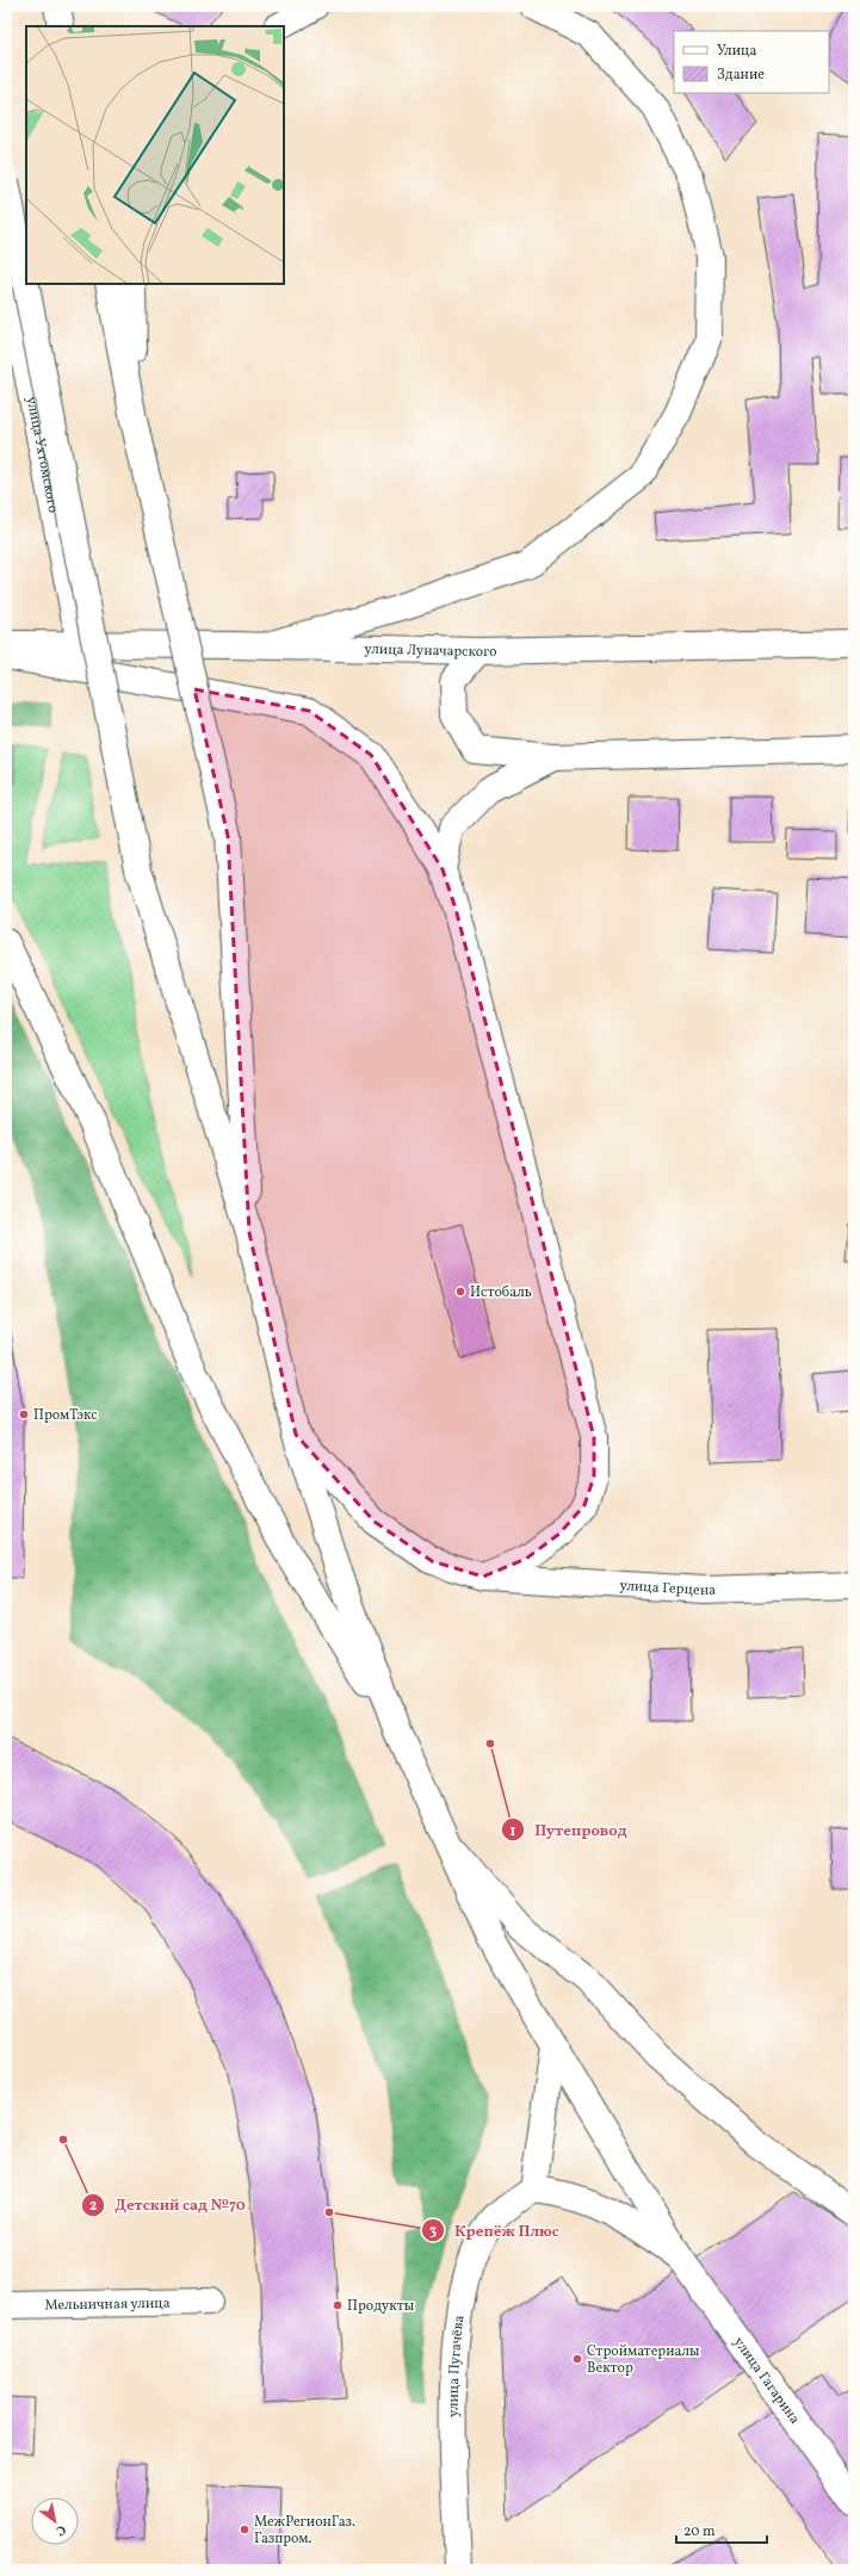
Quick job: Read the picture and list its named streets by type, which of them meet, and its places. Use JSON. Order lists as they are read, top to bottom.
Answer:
{
  "streets": {
    "main road": [
      "улица Ухтомского",
      "улица Луначарского",
      "улица Герцена",
      "Мельничная улица",
      "улица Пугачёва",
      "улица Гагарина"
    ]
  },
  "crossings": [
    ["улица Ухтомского", "улица Луначарского"]
  ],
  "places": [
    "Истобаль",
    "ПромТэкс",
    "Путепровод",
    "Детский сад №70",
    "Крепёж Плюс",
    "Продукты",
    "Стройматериалы Вектор",
    "МежРегионГаз. Газпром."
  ],
  "legend": ["Улица", "Здание"],
  "scale_bar": "20 m",
  "north": "bottom right"
}
